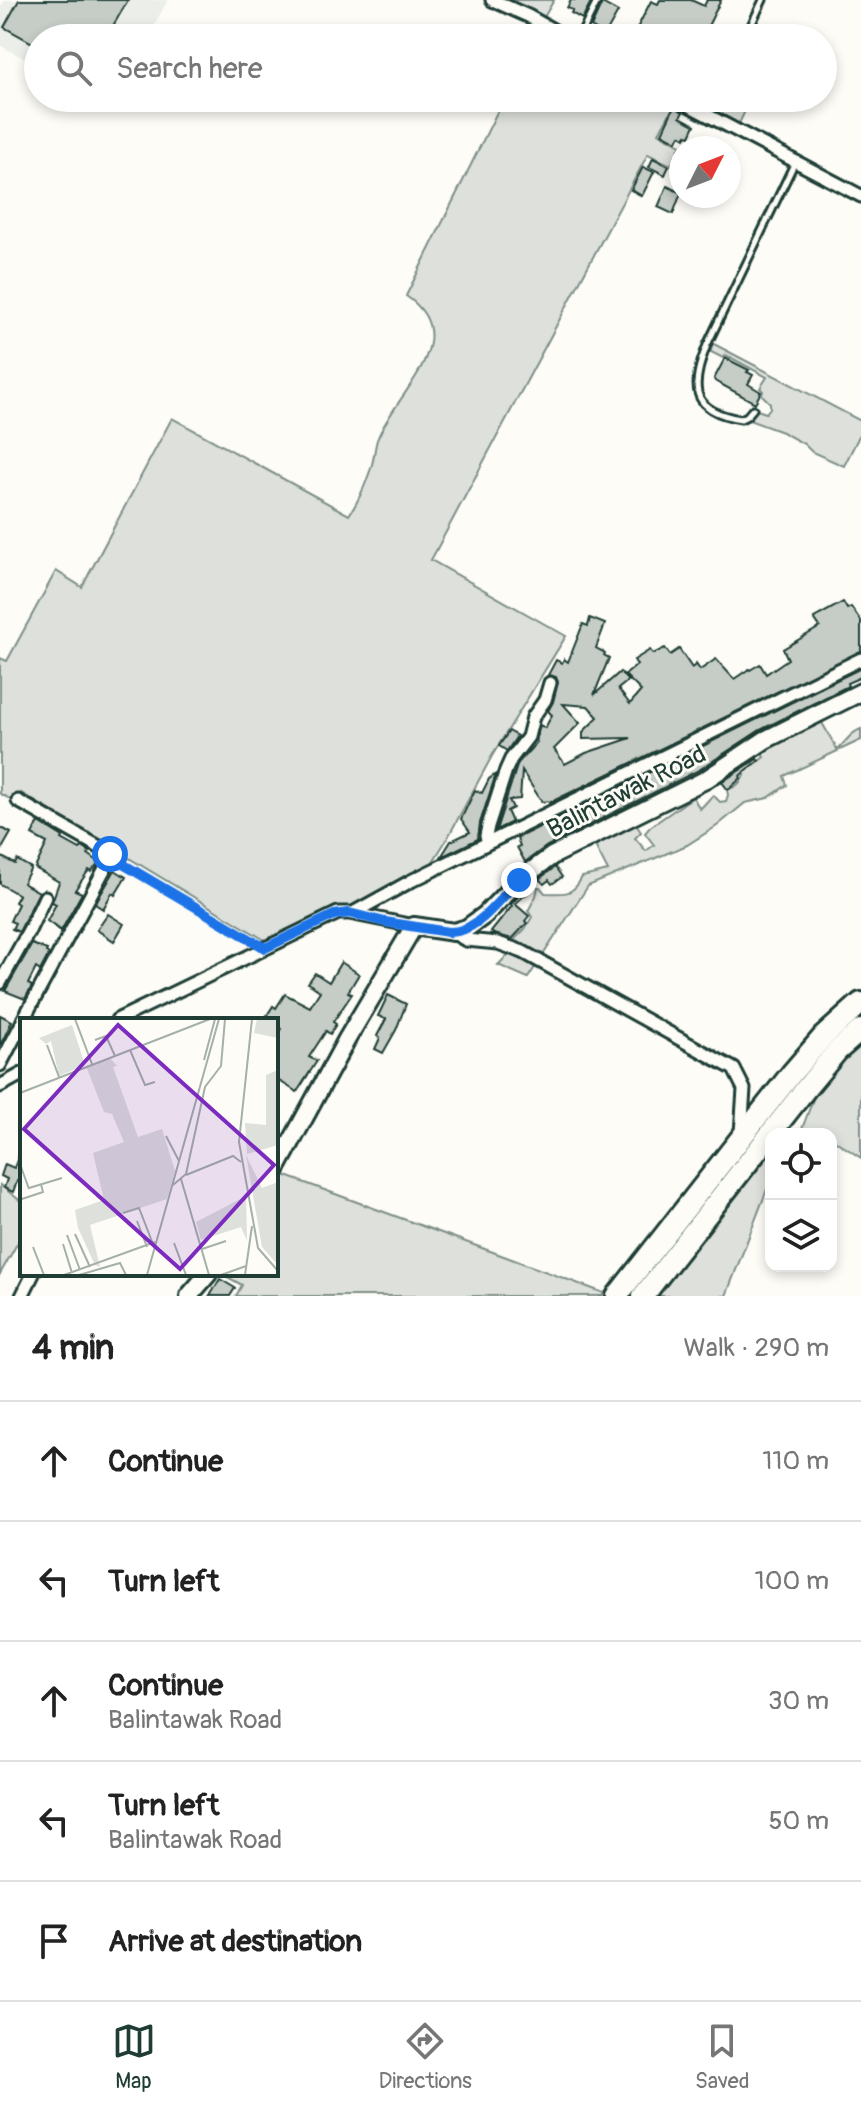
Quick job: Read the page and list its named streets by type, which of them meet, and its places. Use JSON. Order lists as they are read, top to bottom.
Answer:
{
  "streets": {
    "street": ["Balintawak Road"]
  },
  "north": "top right",
  "page": {
    "search": "Search here",
    "heading": ["4 min", "Walk · 290 m"],
    "list": [
      ["Continue", "110 m"],
      ["Turn left", "100 m"],
      ["Continue", "Balintawak Road", "30 m"],
      ["Turn left", "Balintawak Road", "50 m"],
      "Arrive at destination"
    ],
    "nav": ["Map", "Directions", "Saved"]
  }
}
